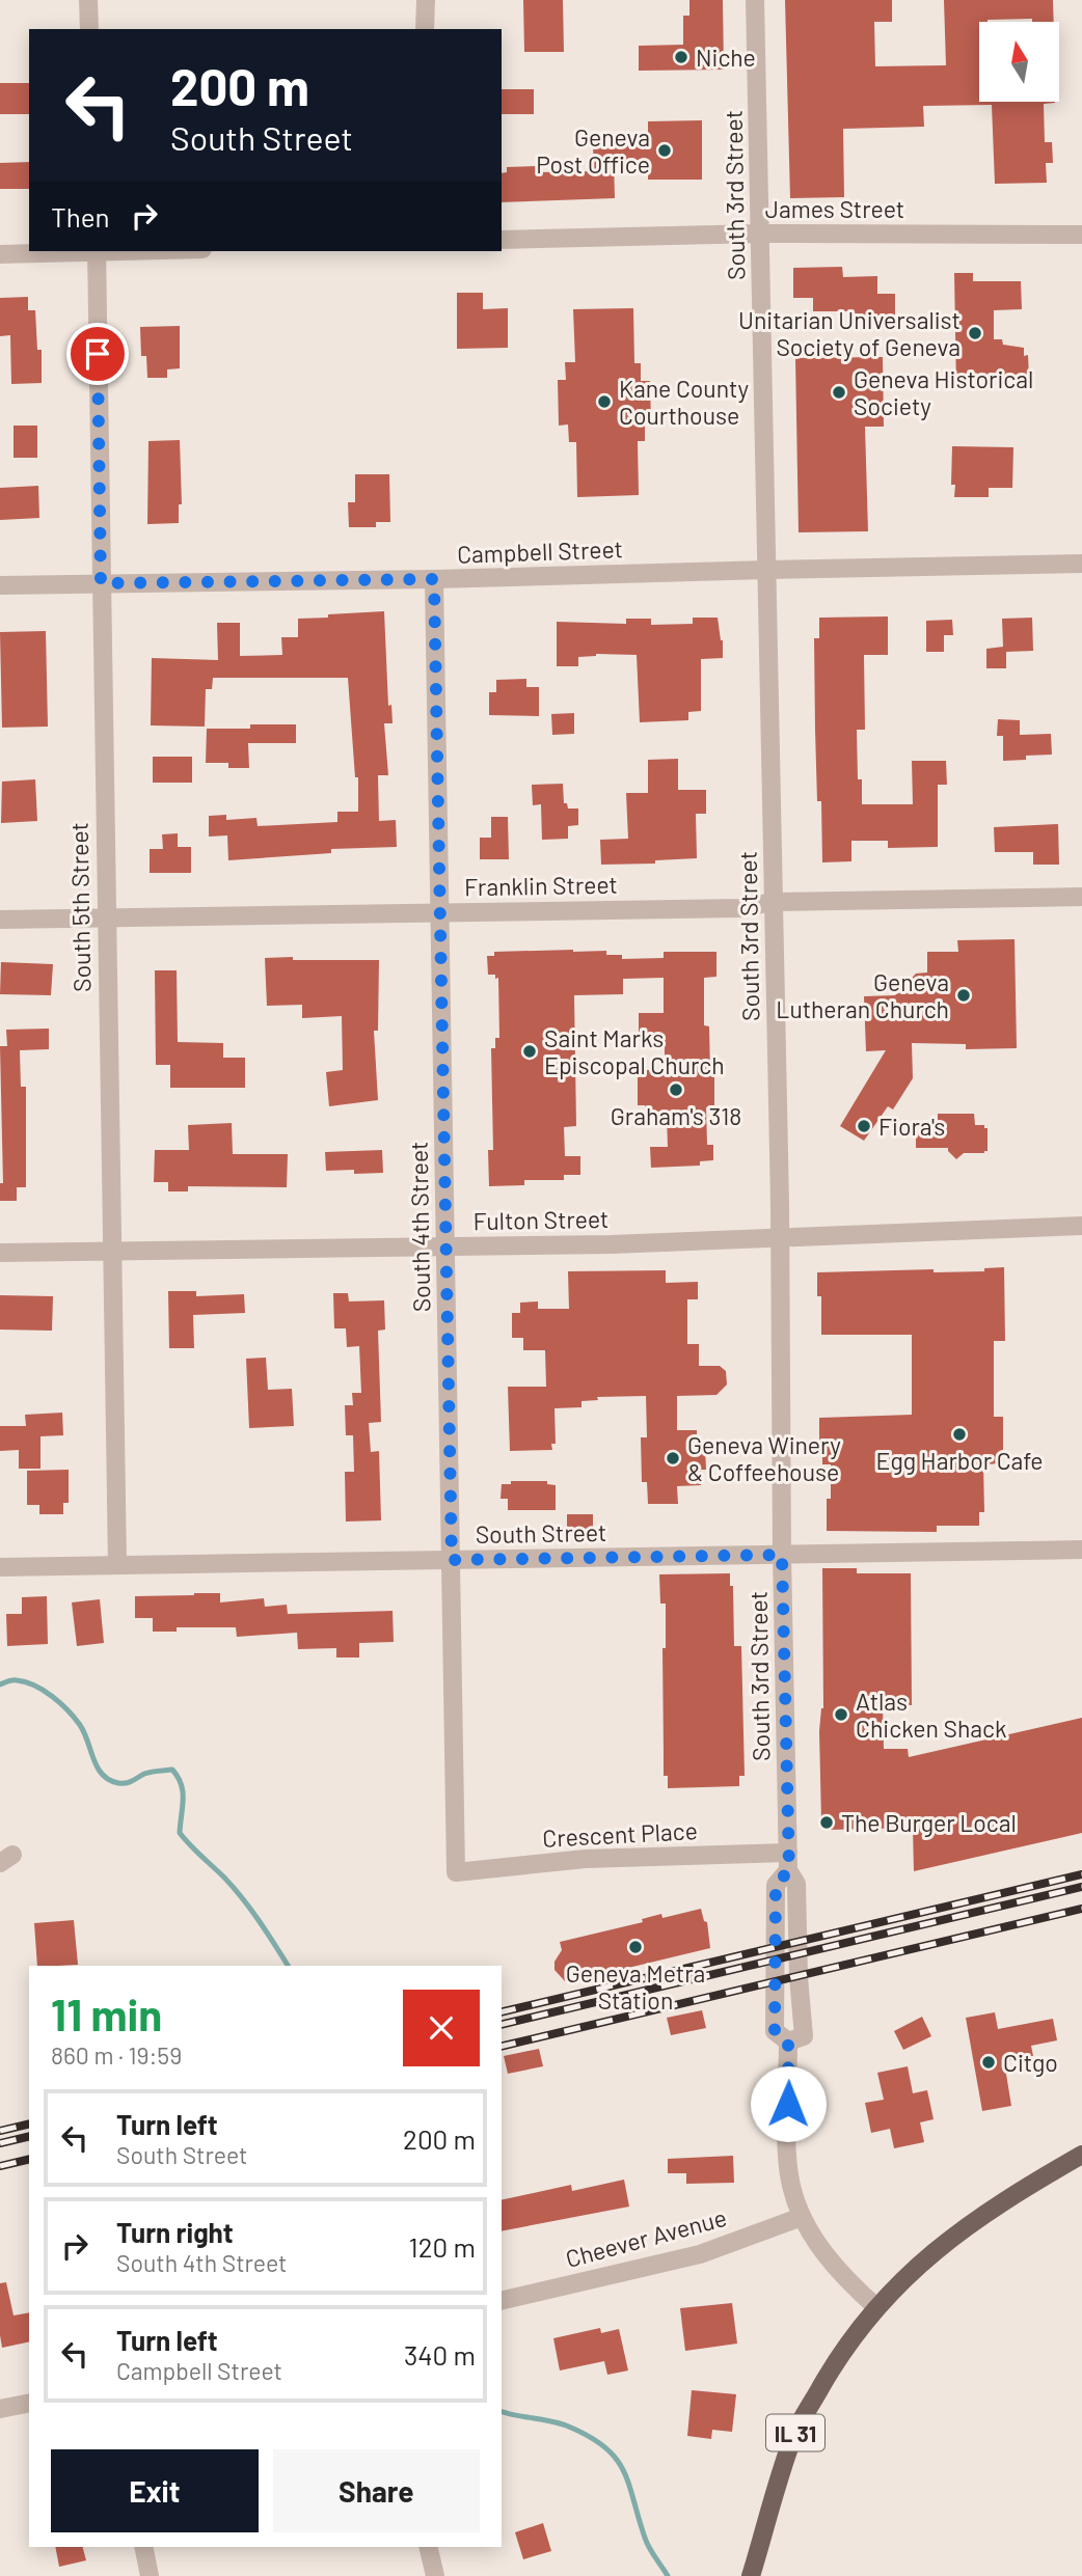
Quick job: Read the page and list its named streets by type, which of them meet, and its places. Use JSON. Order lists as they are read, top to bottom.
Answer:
{
  "streets": {
    "main road": ["IL 31"],
    "street": [
      "South 3rd Street",
      "James Street",
      "Campbell Street",
      "Franklin Street",
      "South 5th Street",
      "Fulton Street",
      "South 4th Street",
      "South Street",
      "Crescent Place",
      "Cheever Avenue"
    ]
  },
  "crossings": [
    ["South 3rd Street", "James Street"],
    ["South 3rd Street", "Campbell Street"],
    ["South 3rd Street", "Franklin Street"],
    ["South 3rd Street", "Fulton Street"],
    ["South 3rd Street", "South Street"],
    ["South 3rd Street", "Crescent Place"],
    ["South 3rd Street", "Cheever Avenue"],
    ["South 3rd Street", "IL 31"],
    ["Campbell Street", "South 5th Street"],
    ["Campbell Street", "South 4th Street"],
    ["Franklin Street", "South 5th Street"],
    ["Franklin Street", "South 4th Street"],
    ["South 5th Street", "Fulton Street"],
    ["South 5th Street", "South Street"],
    ["Fulton Street", "South 4th Street"],
    ["South 4th Street", "South Street"],
    ["South 4th Street", "Crescent Place"]
  ],
  "places": [
    "Niche",
    "Geneva Post Office",
    "Unitarian Universalist Society of Geneva",
    "Geneva Historical Society",
    "Kane County Courthouse",
    "Geneva Lutheran Church",
    "Saint Marks Episcopal Church",
    "Graham's 318",
    "Fiora's",
    "Egg Harbor Cafe",
    "Geneva Winery & Coffeehouse",
    "Atlas Chicken Shack",
    "The Burger Local",
    "Geneva Metra Station",
    "Citgo"
  ],
  "north": "top",
  "page": {
    "turn": ["200 m", "South Street"],
    "then": "Then",
    "heading": ["11 min", "860 m · 19:59"],
    "list": [
      {
        "name": "Turn left",
        "note": "South Street",
        "value": "200 m"
      },
      {
        "name": "Turn right",
        "note": "South 4th Street",
        "value": "120 m"
      },
      {
        "name": "Turn left",
        "note": "Campbell Street",
        "value": "340 m"
      }
    ],
    "buttons": ["Exit", "Share"]
  }
}
